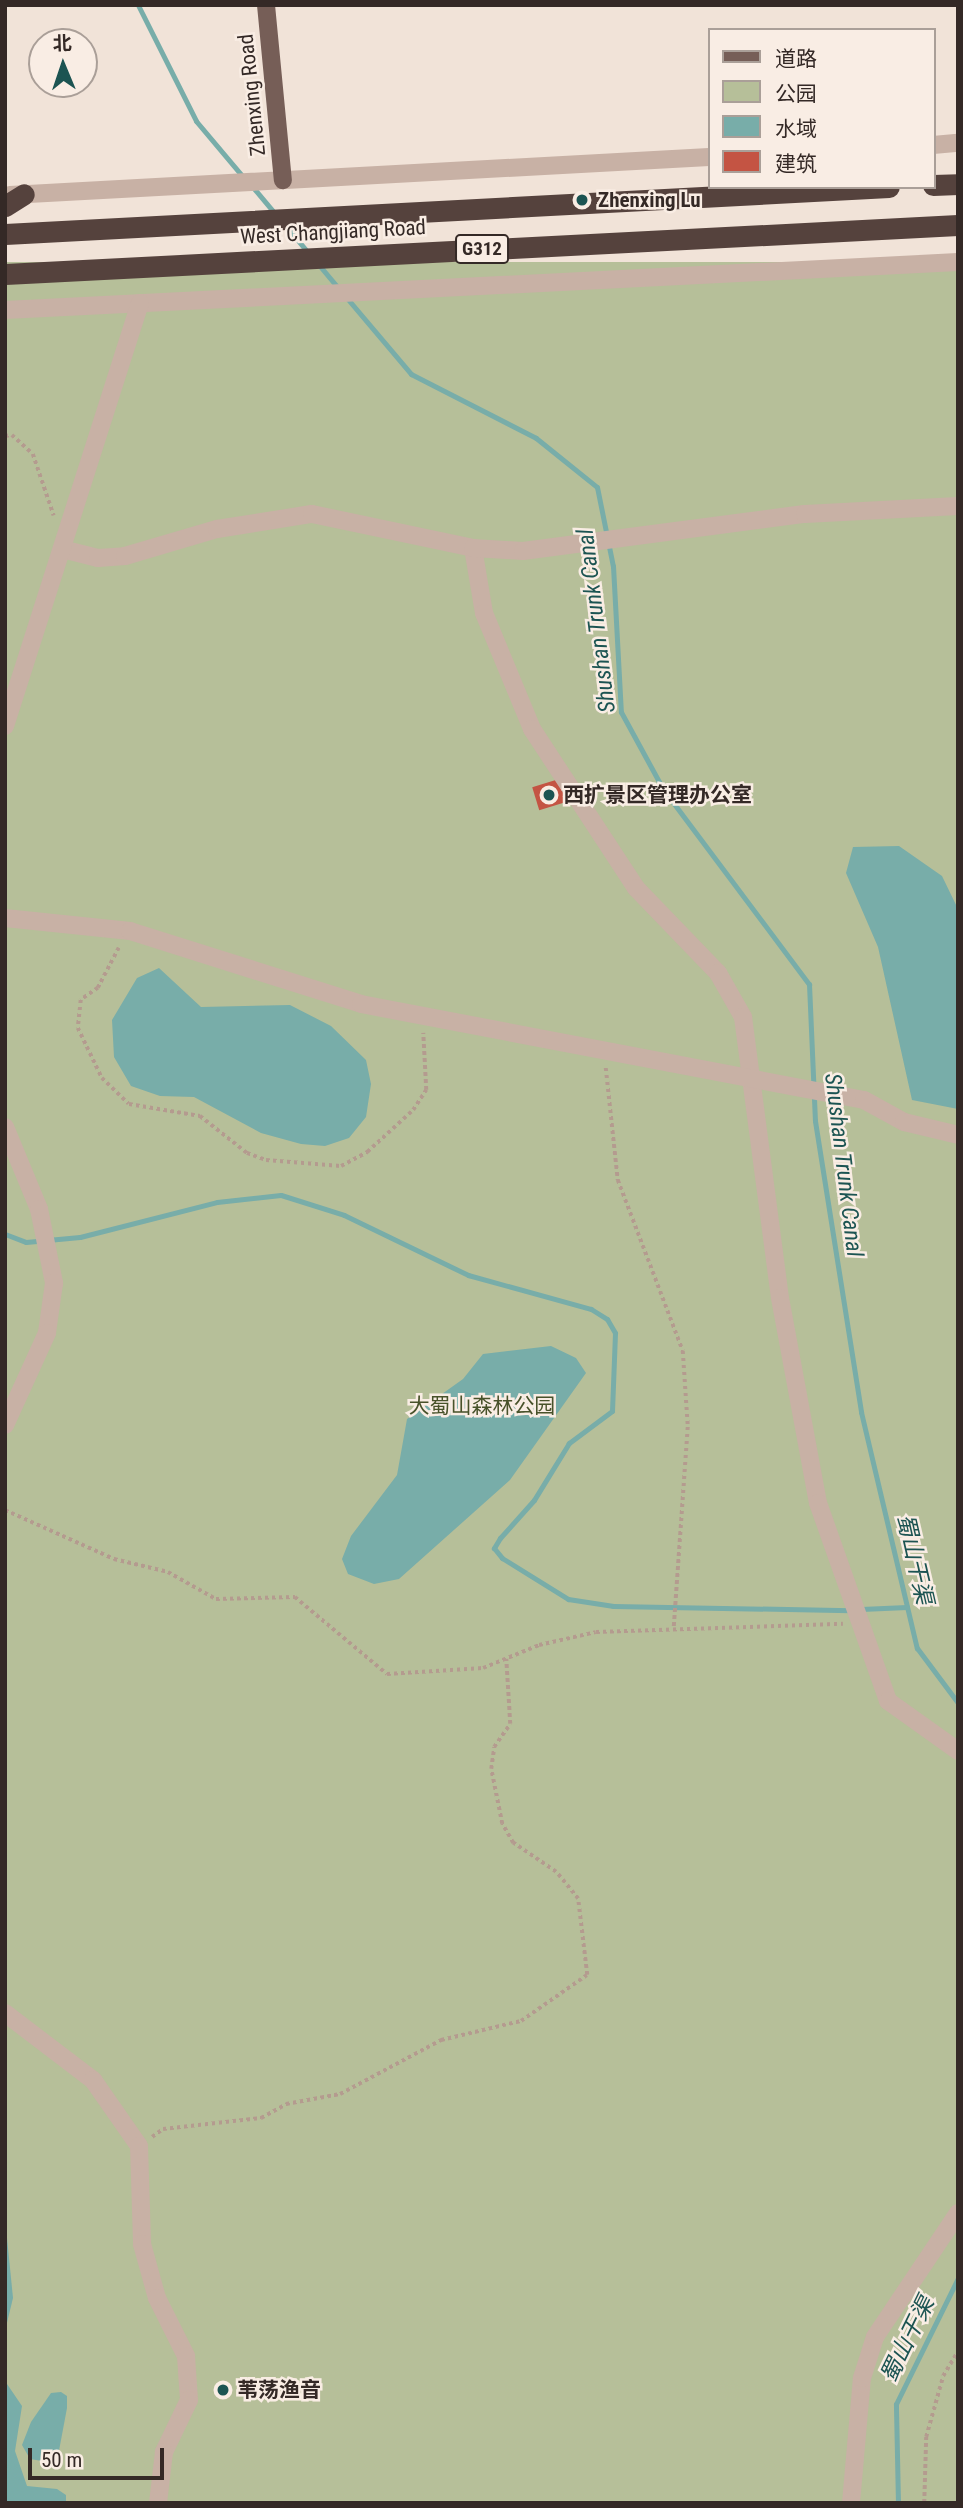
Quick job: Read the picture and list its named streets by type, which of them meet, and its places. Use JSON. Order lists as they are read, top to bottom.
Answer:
{
  "streets": {
    "highway": ["West Changjiang Road", "G312"],
    "main road": ["Zhenxing Road"]
  },
  "water": ["Shushan Trunk Canal", "蜀山干渠"],
  "parks": ["大蜀山森林公园"],
  "places": ["Zhenxing Lu", "西扩景区管理办公室", "苇荡渔音"],
  "legend": [
    "道路",
    "公园",
    "水域",
    "建筑"
  ],
  "scale_bar": "50 m",
  "north": "top"
}
